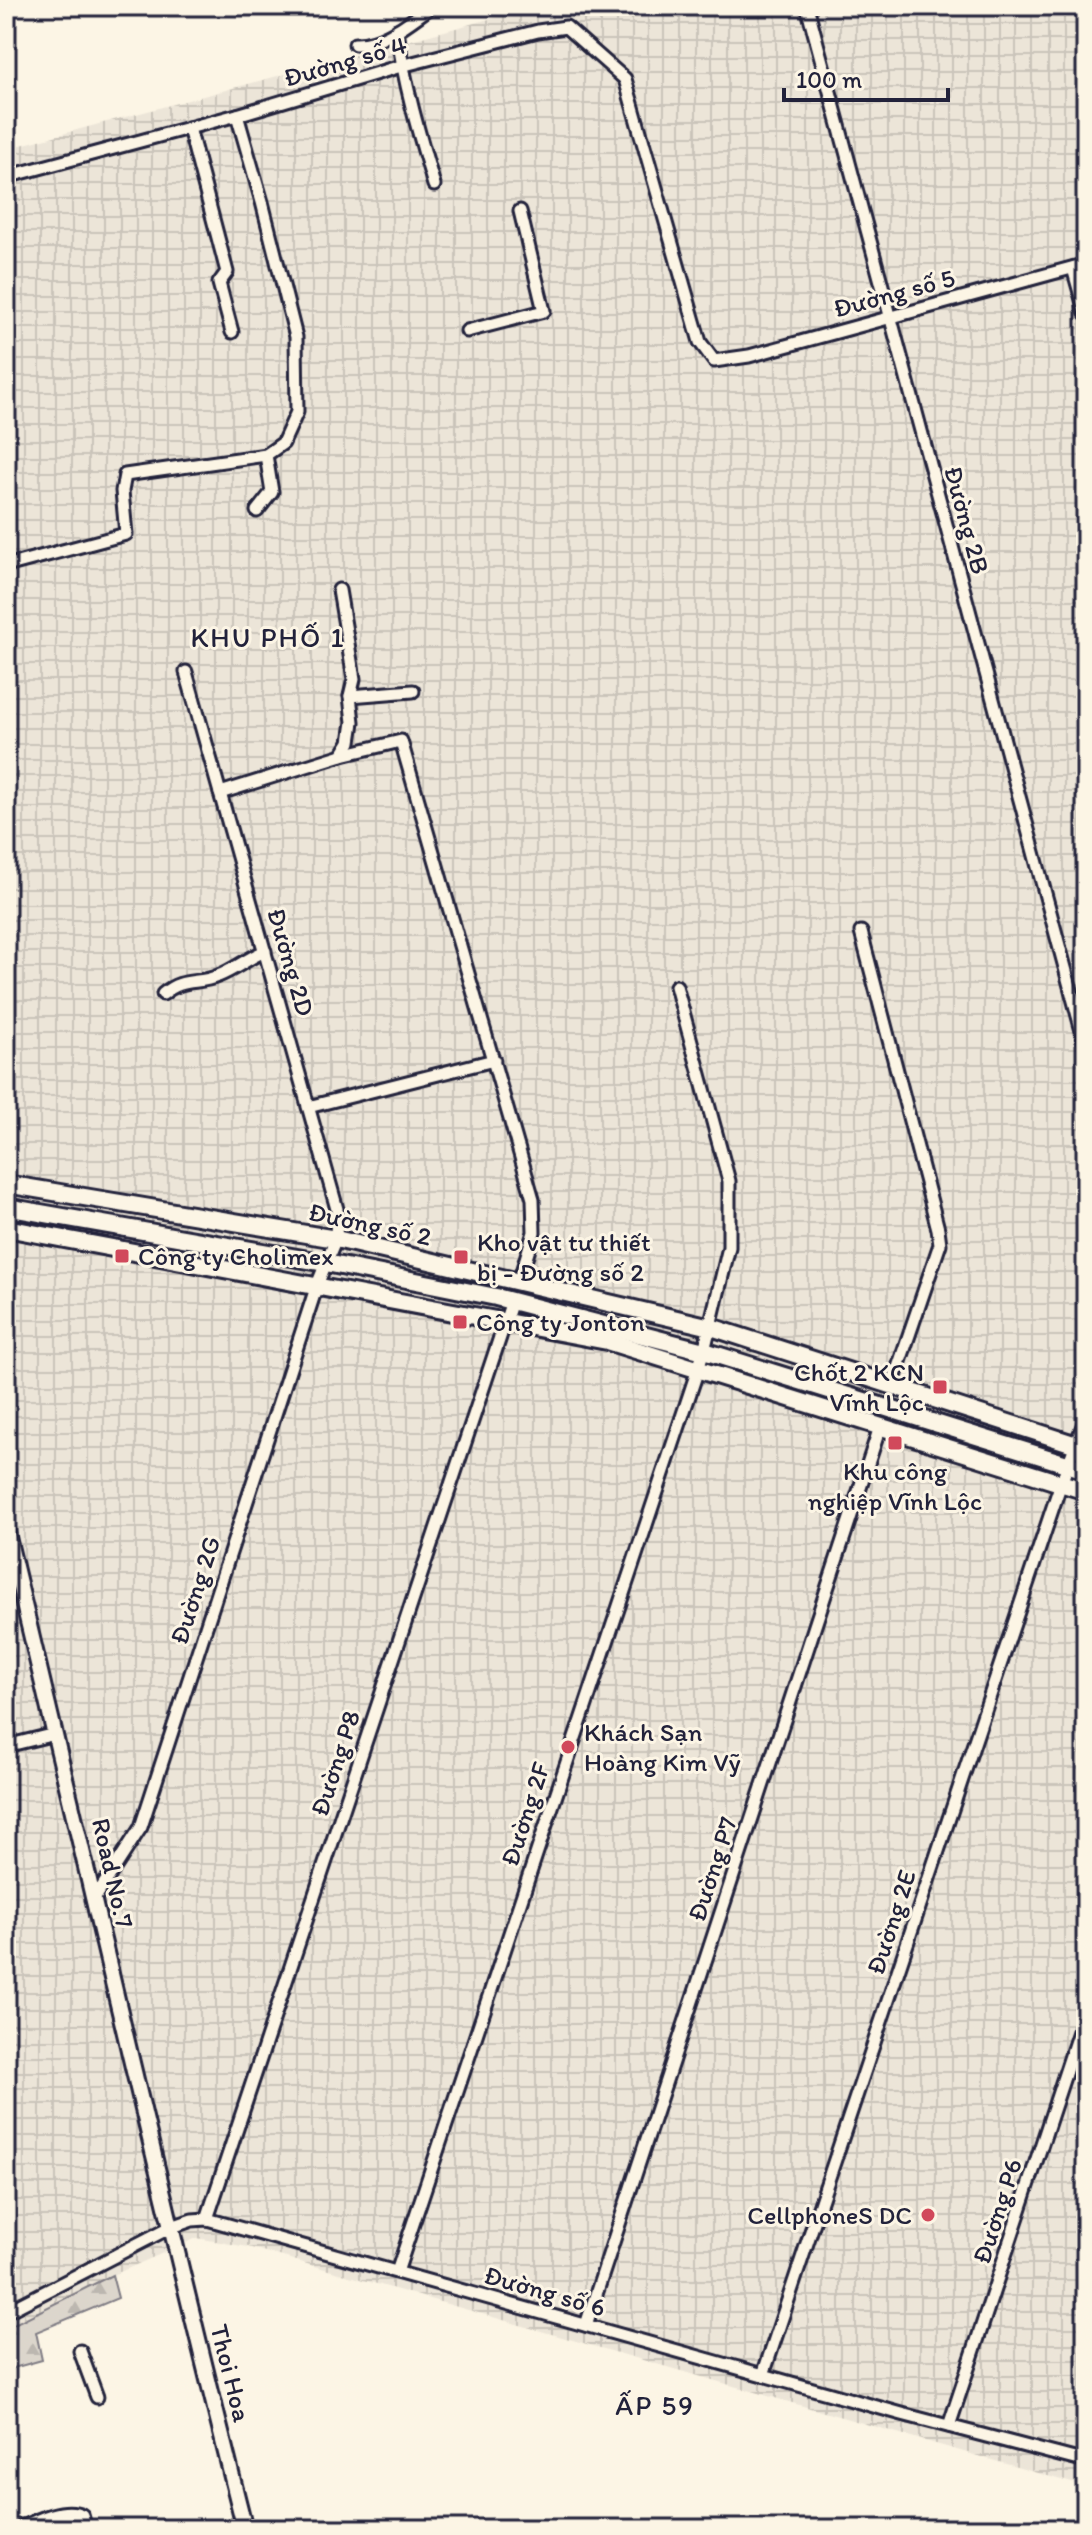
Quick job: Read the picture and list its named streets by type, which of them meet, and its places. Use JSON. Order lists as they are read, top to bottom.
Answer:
{
  "streets": {
    "main road": ["Đường số 2"],
    "street": [
      "Đường số 4",
      "Đường số 5",
      "Đường 2B",
      "Đường 2D",
      "Đường 2G",
      "Đường P8",
      "Đường 2F",
      "Đường P7",
      "Road No.7",
      "Đường 2E",
      "Đường P6",
      "Đường số 6",
      "Thoi Hoa"
    ]
  },
  "crossings": [
    ["Đường số 4", "Đường số 5"],
    ["Đường số 5", "Đường 2B"],
    ["Đường 2D", "Đường số 2"],
    ["Đường 2D", "Đường 2G"],
    ["Đường số 2", "Đường 2G"],
    ["Đường số 2", "Đường P8"],
    ["Đường số 2", "Đường 2F"],
    ["Đường số 2", "Đường 2E"],
    ["Đường 2G", "Road No.7"],
    ["Đường P8", "Đường số 6"],
    ["Đường 2F", "Đường số 6"],
    ["Đường P7", "Đường số 6"],
    ["Road No.7", "Đường số 6"],
    ["Road No.7", "Thoi Hoa"],
    ["Đường 2E", "Đường số 6"],
    ["Đường P6", "Đường số 6"],
    ["Đường số 6", "Thoi Hoa"]
  ],
  "districts": ["KHU PHỐ 1", "ẤP 59"],
  "places": {
    "transit": [
      "Công ty Cholimex",
      "Kho vật tư thiết bị - Đường số 2",
      "Công ty Jonton",
      "Chốt 2 KCN Vĩnh Lộc",
      "Khu công nghiệp Vĩnh Lộc"
    ],
    "other": ["Khách Sạn Hoàng Kim Vỹ", "CellphoneS DC"]
  },
  "scale_bar": "100 m"
}
